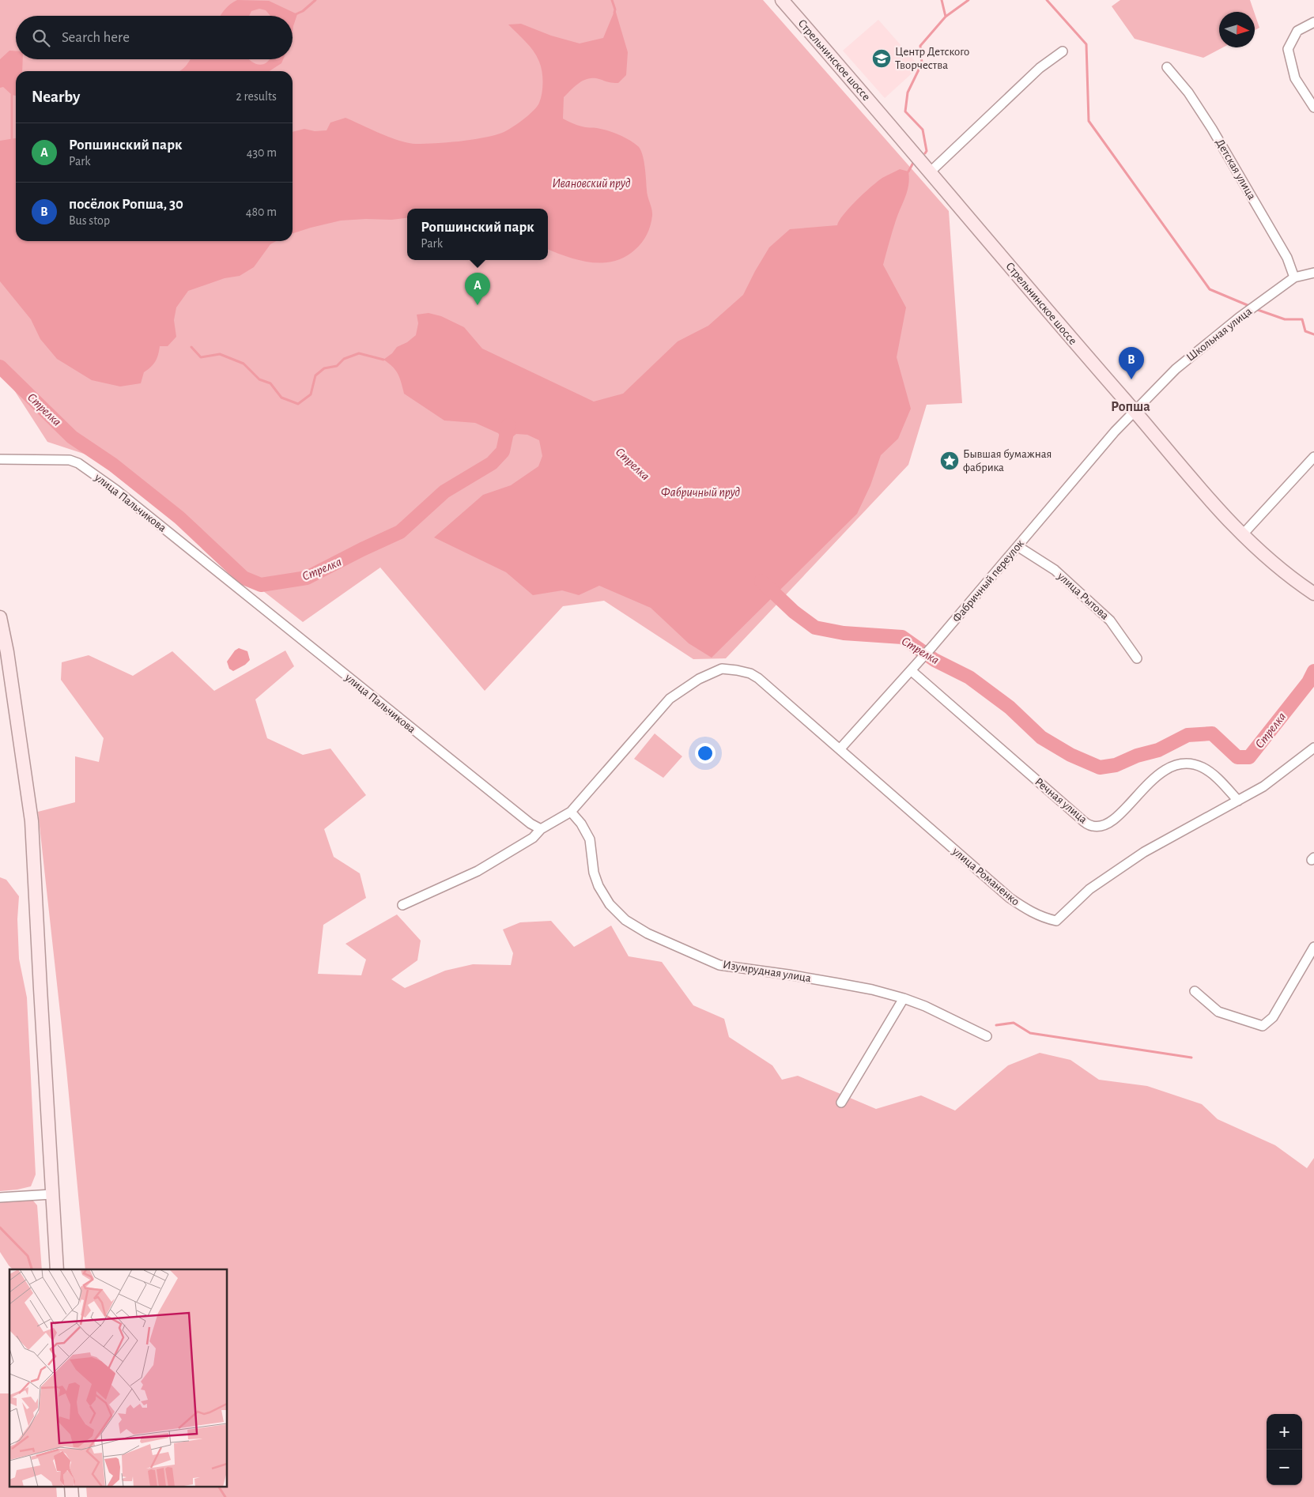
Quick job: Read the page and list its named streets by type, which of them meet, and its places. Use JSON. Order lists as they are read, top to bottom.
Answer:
{
  "streets": {
    "main road": ["Стрельнинское шоссе"],
    "street": [
      "Детская улица",
      "Школьная улица",
      "улица Пальчикова",
      "Фабричный переулок",
      "улица Рытова",
      "Речная улица",
      "улица Романенко",
      "Изумрудная улица"
    ]
  },
  "crossings": [
    ["Стрельнинское шоссе", "Школьная улица"],
    ["Стрельнинское шоссе", "Фабричный переулок"],
    ["Детская улица", "Школьная улица"],
    ["Школьная улица", "Фабричный переулок"],
    ["Фабричный переулок", "улица Рытова"],
    ["Фабричный переулок", "Речная улица"],
    ["Фабричный переулок", "улица Романенко"],
    ["Речная улица", "улица Романенко"],
    ["улица Романенко", "Изумрудная улица"]
  ],
  "districts": ["Ропша"],
  "water": ["Ивановский пруд", "Стрелка", "Фабричный пруд"],
  "places": {
    "school or university": ["Центр Детского Творчества"],
    "place": ["Бывшая бумажная фабрика"]
  },
  "north": "right",
  "page": {
    "search": "Search here",
    "heading": ["Nearby", "2 results"],
    "list": [
      {
        "mark": "A",
        "name": "Ропшинский парк",
        "note": "Park",
        "value": "430 m"
      },
      {
        "mark": "B",
        "name": "посёлок Ропша, 30",
        "note": "Bus stop",
        "value": "480 m"
      }
    ],
    "popup": ["Ропшинский парк", "Park"],
    "pins": ["A", "B"],
    "map_buttons": ["+", "−"]
  }
}
